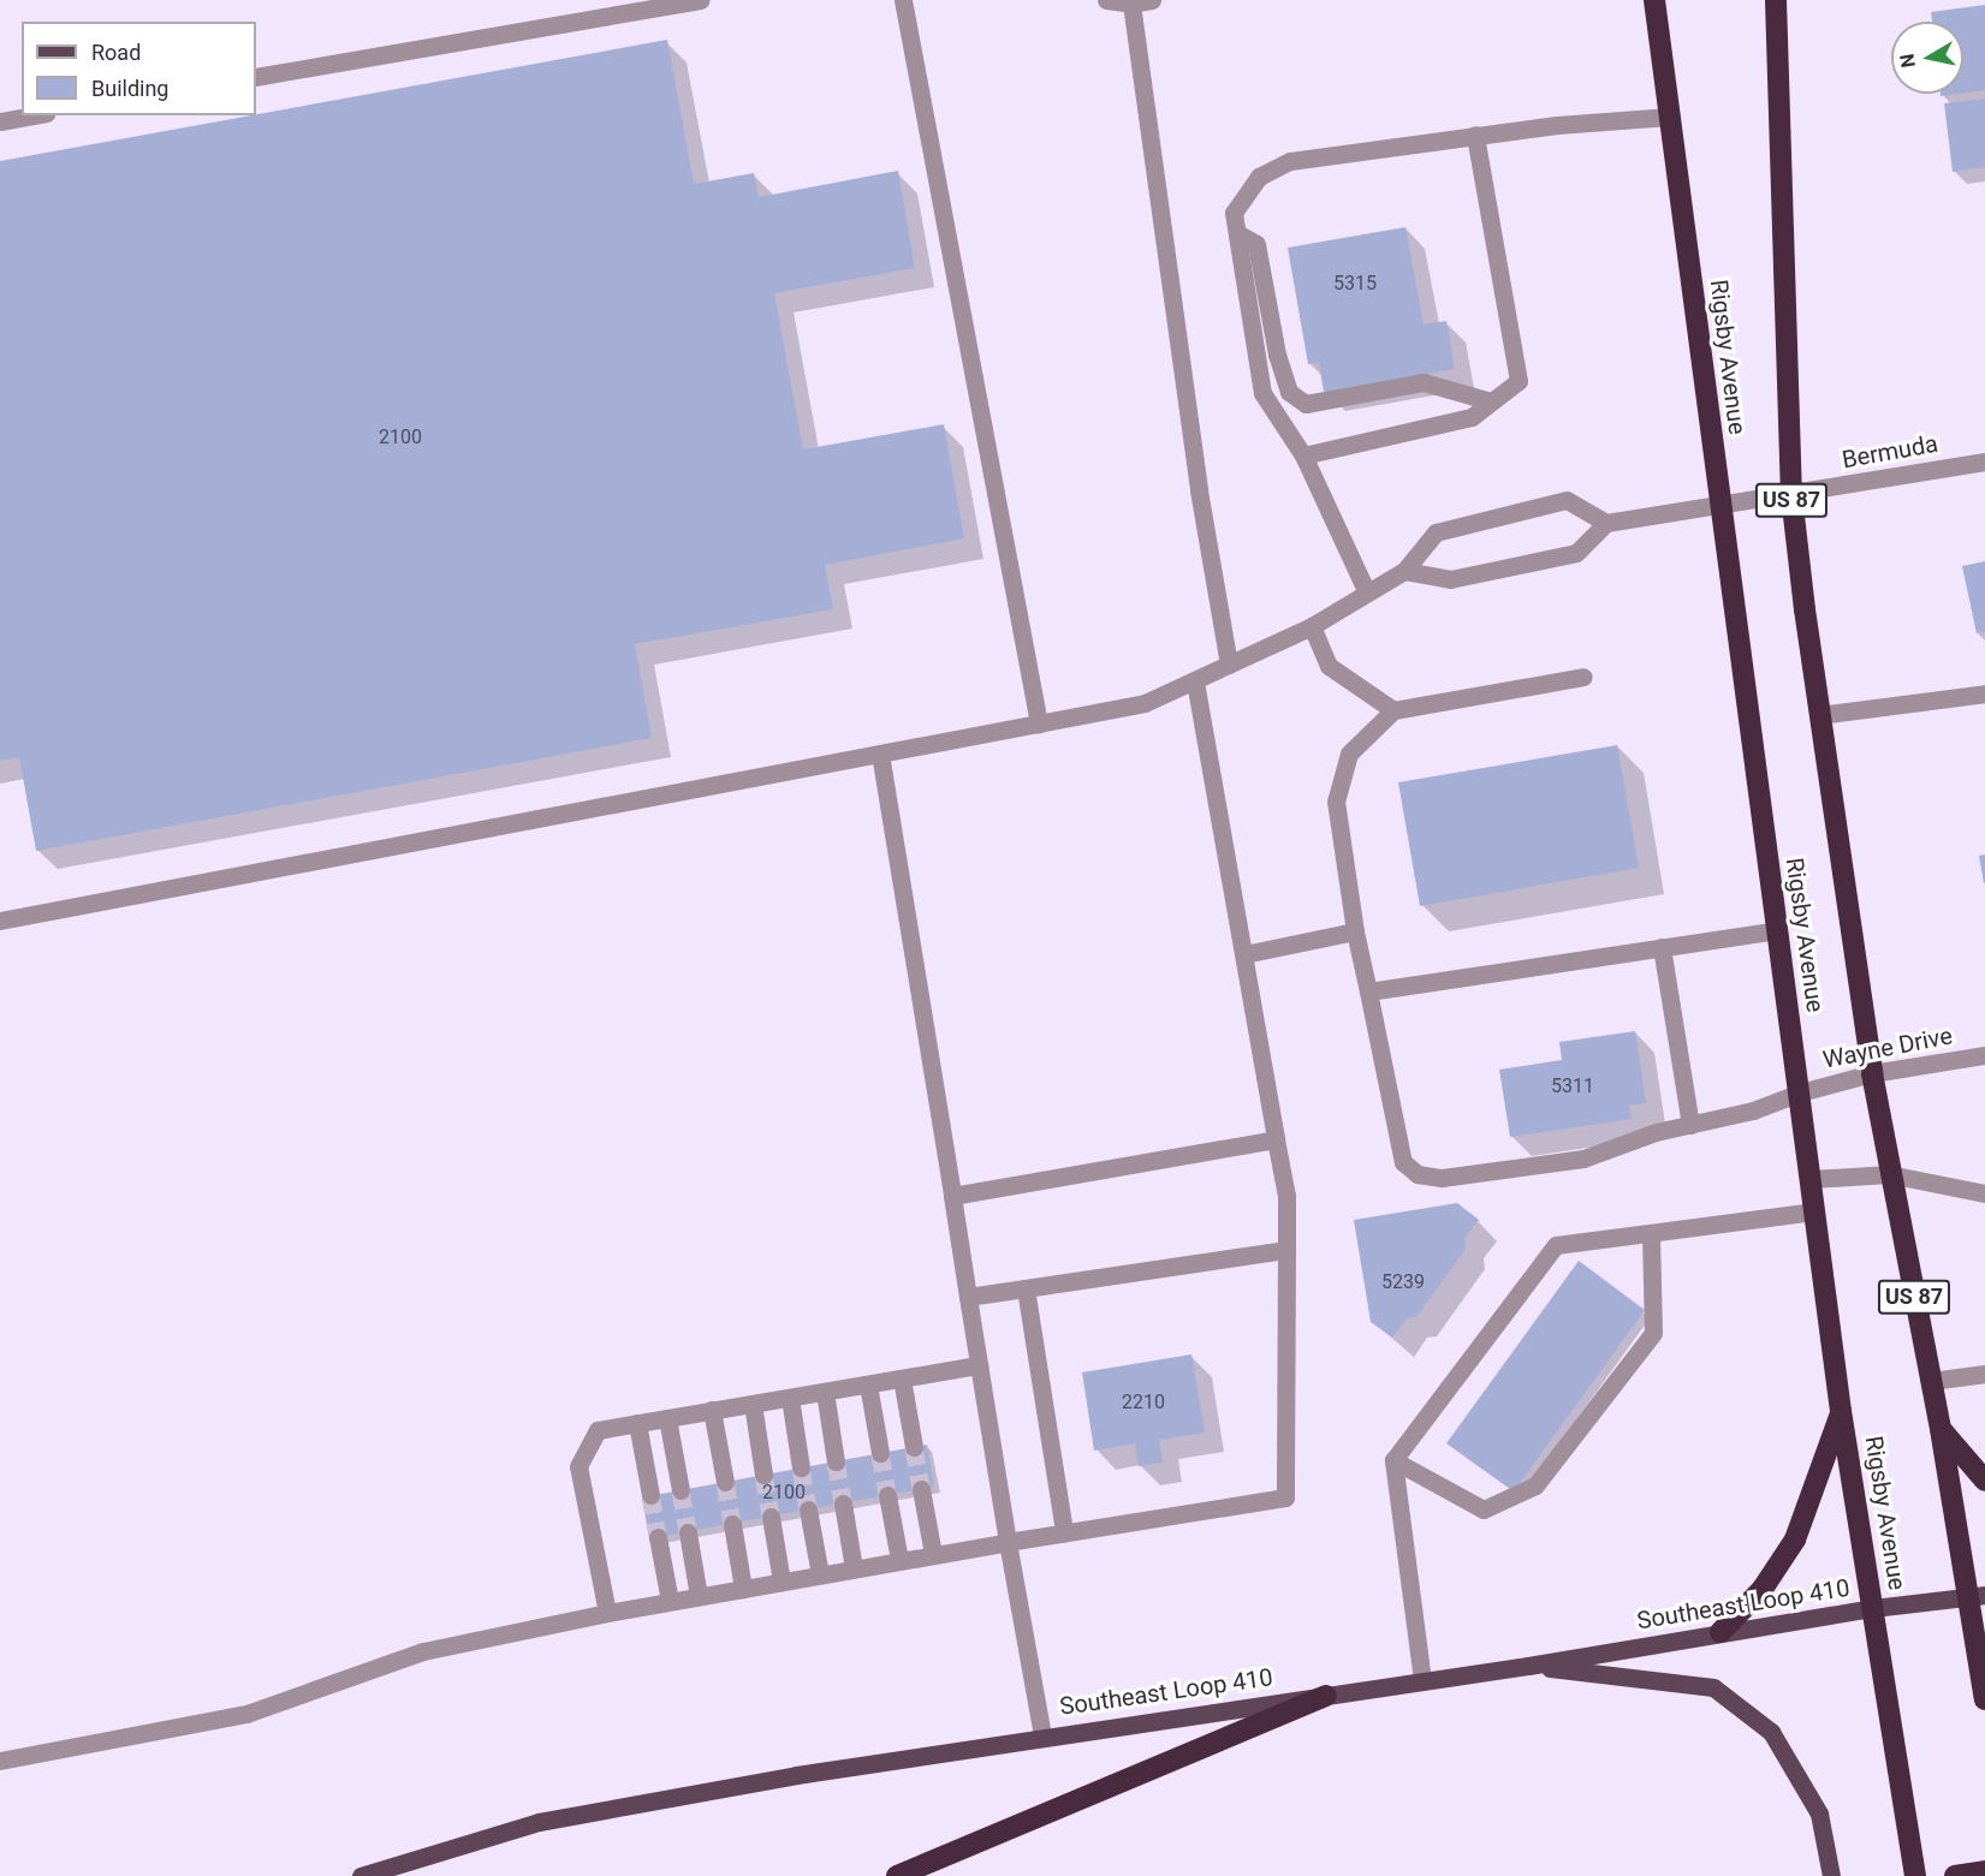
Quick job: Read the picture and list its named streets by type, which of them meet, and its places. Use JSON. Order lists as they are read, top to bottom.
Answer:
{
  "streets": {
    "highway": ["Rigsby Avenue", "US 87"],
    "main road": ["Southeast Loop 410"],
    "street": ["Bermuda", "Wayne Drive"]
  },
  "crossings": [
    ["Rigsby Avenue", "Bermuda"],
    ["Rigsby Avenue", "Wayne Drive"],
    ["Rigsby Avenue", "Southeast Loop 410"]
  ],
  "house_numbers": [
    "5315",
    "2100",
    "5311",
    "5239",
    "2210",
    "2100"
  ],
  "legend": ["Road", "Building"],
  "north": "left"
}
